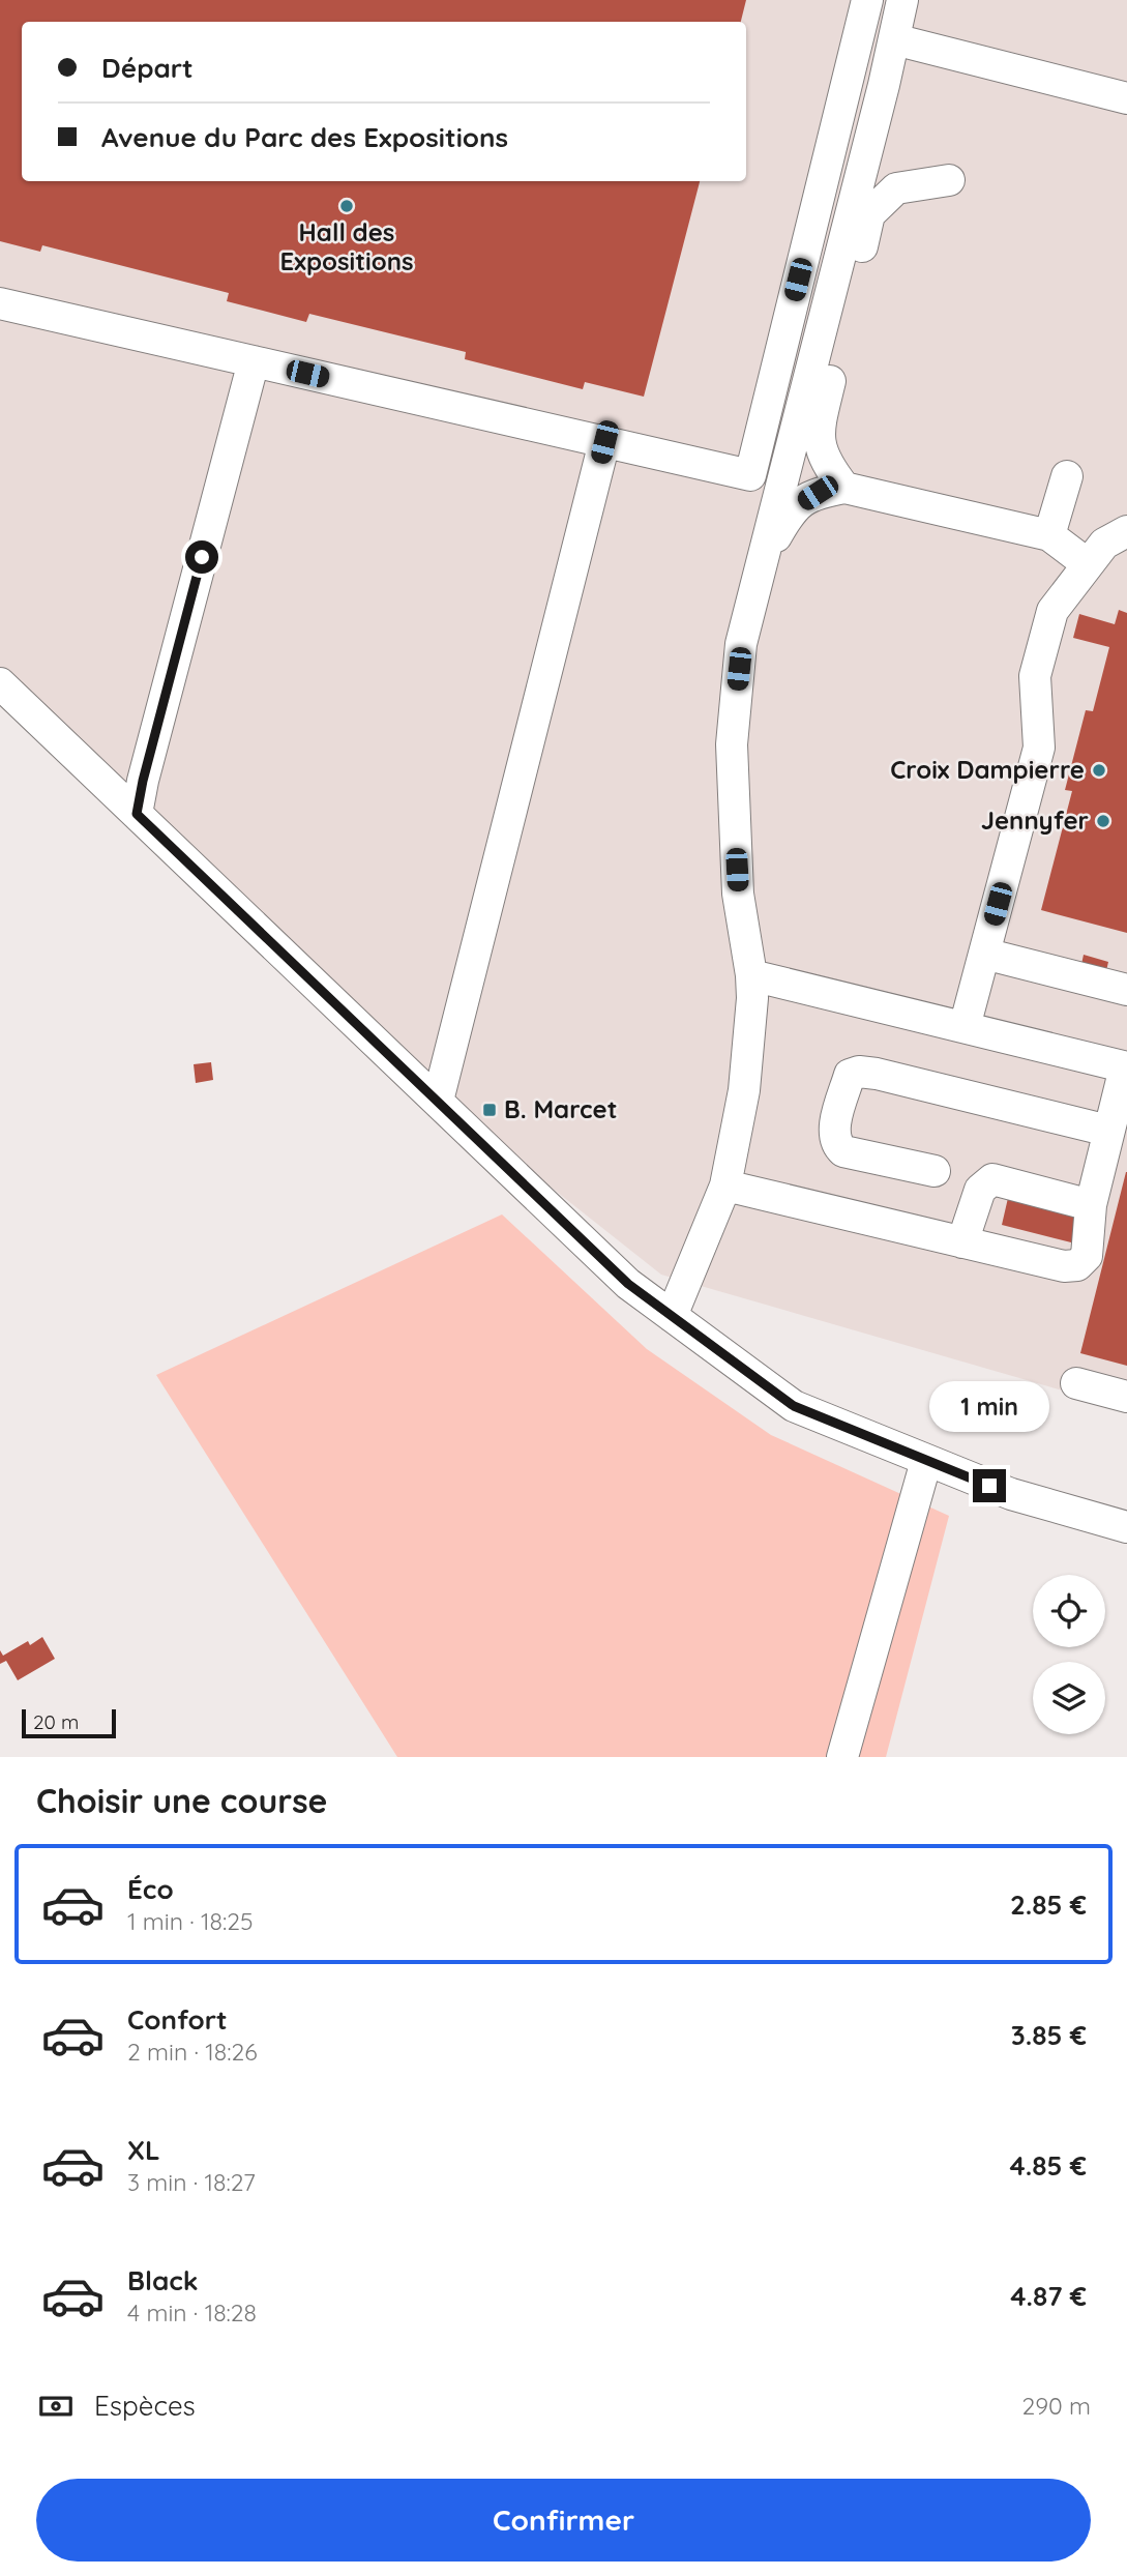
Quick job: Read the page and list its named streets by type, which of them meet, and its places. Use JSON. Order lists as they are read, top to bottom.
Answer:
{
  "places": {
    "other": ["Hall des Expositions", "Croix Dampierre", "Jennyfer"],
    "transit": ["B. Marcet"]
  },
  "scale_bar": "20 m",
  "page": {
    "banner": ["Départ", "Avenue du Parc des Expositions"],
    "bubble": "1 min",
    "scale": "20 m",
    "heading": "Choisir une course",
    "list": [
      {
        "name": "Éco",
        "note": "1 min · 18:25",
        "value": "2.85 €"
      },
      {
        "name": "Confort",
        "note": "2 min · 18:26",
        "value": "3.85 €"
      },
      {
        "name": "XL",
        "note": "3 min · 18:27",
        "value": "4.85 €"
      },
      {
        "name": "Black",
        "note": "4 min · 18:28",
        "value": "4.87 €"
      }
    ],
    "pay": ["Espèces", "290 m"],
    "buttons": "Confirmer"
  }
}
